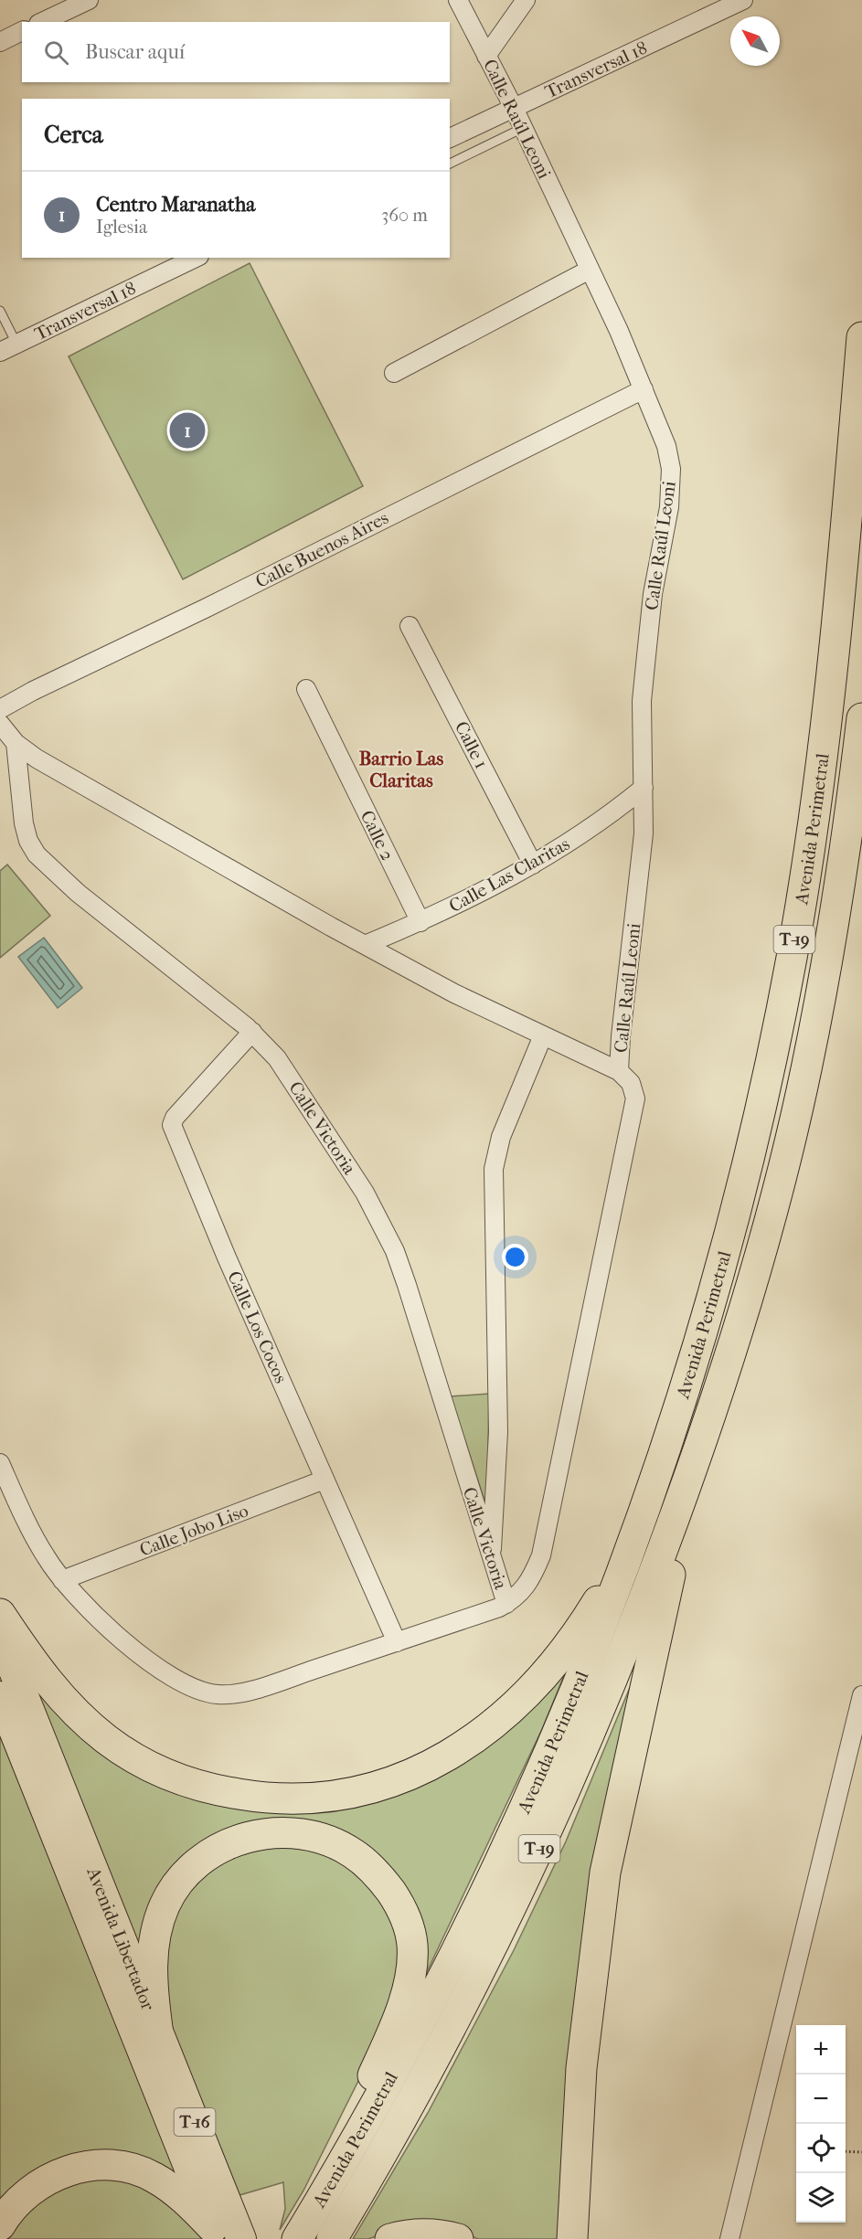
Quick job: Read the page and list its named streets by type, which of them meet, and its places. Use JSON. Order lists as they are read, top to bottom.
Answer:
{
  "streets": {
    "highway": ["Avenida Perimetral", "T-19"],
    "main road": ["Avenida Libertador", "T-16"],
    "street": [
      "Transversal 18",
      "Calle Raúl Leoni",
      "Calle Buenos Aires",
      "Calle 1",
      "Calle 2",
      "Calle Las Claritas",
      "Calle Victoria",
      "Calle Los Cocos",
      "Calle Jobo Liso"
    ]
  },
  "crossings": [
    ["Transversal 18", "Calle Raúl Leoni"],
    ["Calle Raúl Leoni", "Calle Buenos Aires"],
    ["Calle Raúl Leoni", "Calle Las Claritas"],
    ["Calle 1", "Calle Las Claritas"],
    ["Calle 2", "Calle Las Claritas"],
    ["Calle Victoria", "Calle Los Cocos"],
    ["Calle Los Cocos", "Calle Jobo Liso"]
  ],
  "districts": ["Barrio Las Claritas"],
  "north": "top left",
  "page": {
    "search": "Buscar aquí",
    "heading": "Cerca",
    "list": [
      {
        "mark": "1",
        "name": "Centro Maranatha",
        "note": "Iglesia",
        "value": "360 m"
      }
    ],
    "pins": "1",
    "map_buttons": ["+", "−"]
  }
}
